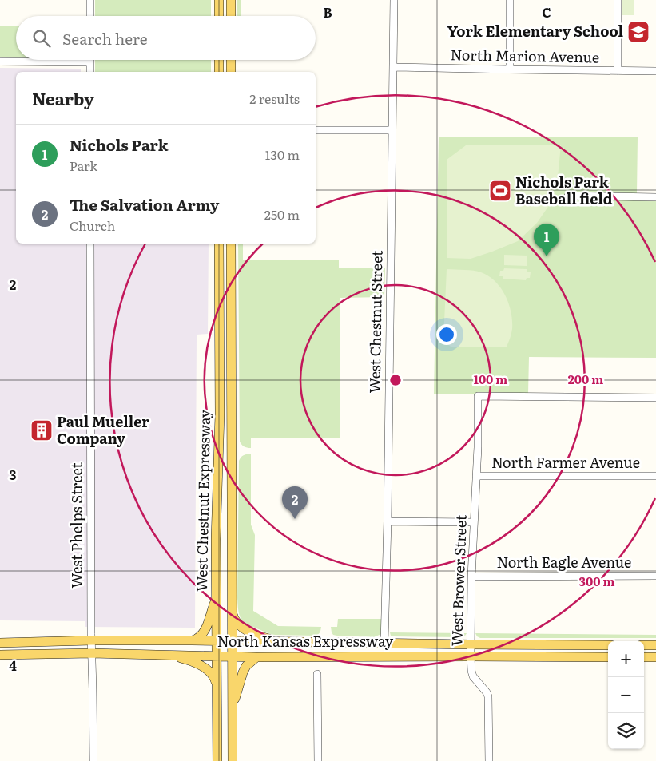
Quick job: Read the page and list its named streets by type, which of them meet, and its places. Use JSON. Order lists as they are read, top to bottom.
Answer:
{
  "streets": {
    "main road": ["West Chestnut Expressway", "North Kansas Expressway"],
    "street": [
      "North Marion Avenue",
      "West Chestnut Street",
      "North Farmer Avenue",
      "West Phelps Street",
      "North Eagle Avenue",
      "West Brower Street"
    ]
  },
  "crossings": [
    ["North Marion Avenue", "West Chestnut Street"],
    ["West Chestnut Street", "North Kansas Expressway"],
    ["North Farmer Avenue", "West Brower Street"],
    ["West Chestnut Expressway", "North Kansas Expressway"],
    ["West Phelps Street", "North Kansas Expressway"],
    ["North Eagle Avenue", "West Brower Street"],
    ["West Brower Street", "North Kansas Expressway"]
  ],
  "places": {
    "school or university": ["York Elementary School"],
    "sports": ["Nichols Park Baseball field"],
    "building": ["Paul Mueller Company"]
  },
  "page": {
    "search": "Search here",
    "heading": ["Nearby", "2 results"],
    "list": [
      {
        "mark": "1",
        "name": "Nichols Park",
        "note": "Park",
        "value": "130 m"
      },
      {
        "mark": "2",
        "name": "The Salvation Army",
        "note": "Church",
        "value": "250 m"
      }
    ],
    "pins": ["1", "2"],
    "map_buttons": ["+", "−"]
  },
  "grid": {
    "columns": ["B", "C"],
    "rows": ["2", "3", "4"]
  },
  "rings": ["100 m", "200 m", "300 m"]
}
